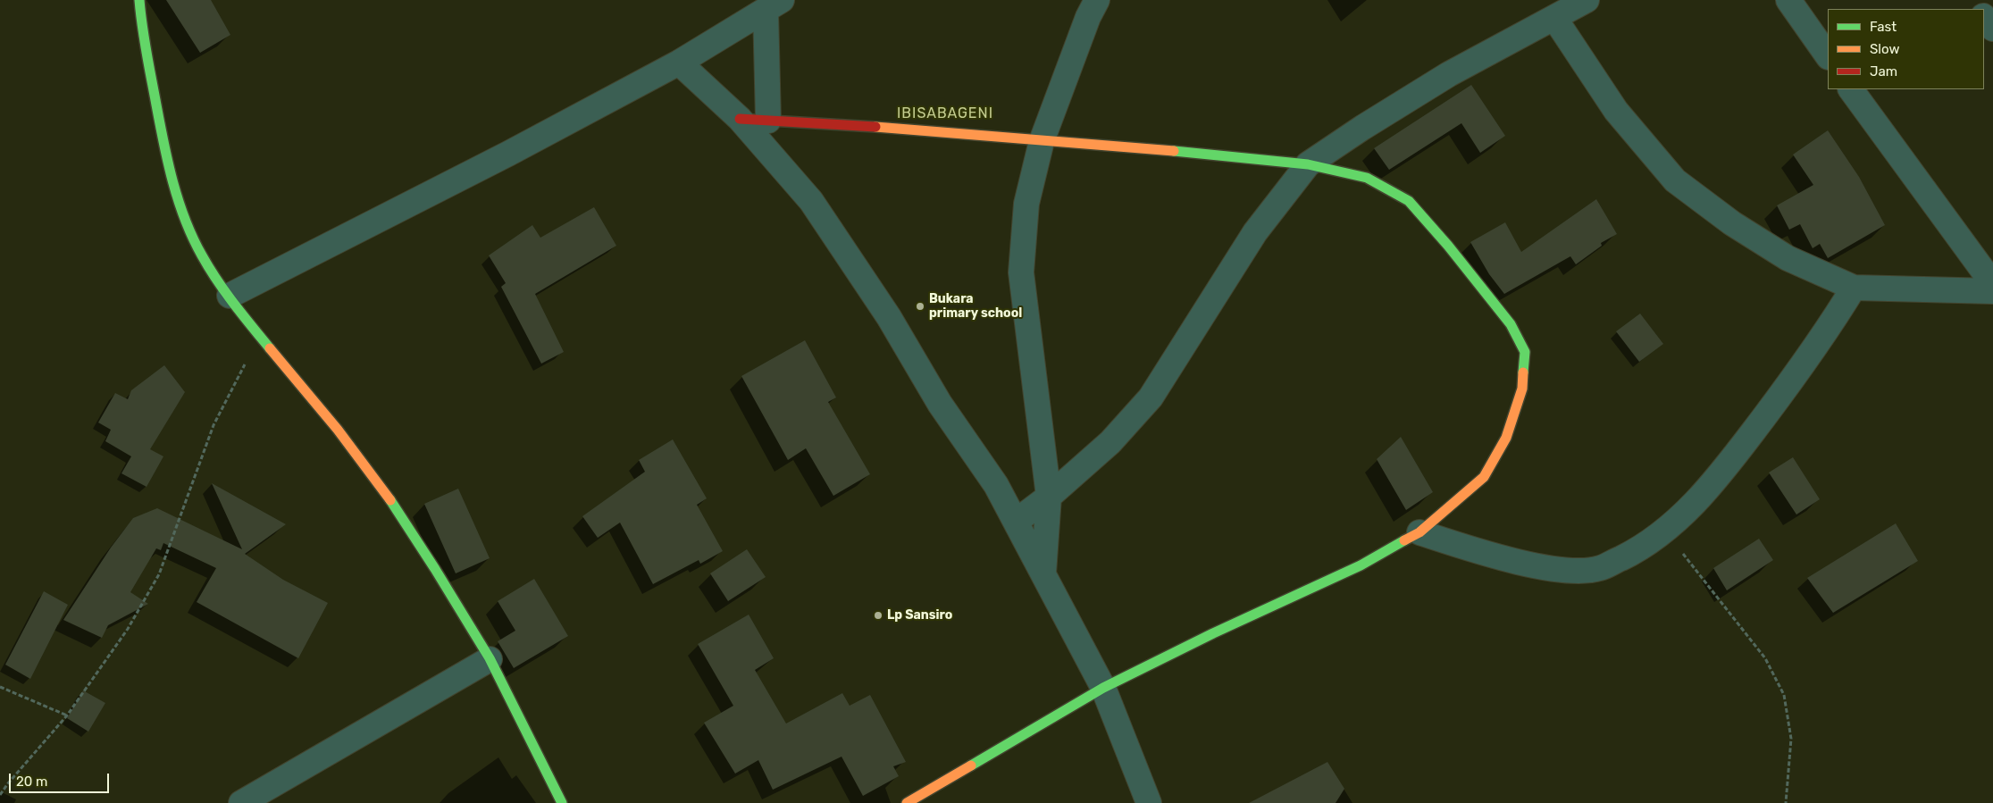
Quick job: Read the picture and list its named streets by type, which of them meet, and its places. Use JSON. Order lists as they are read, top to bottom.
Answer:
{
  "districts": ["IBISABAGENI"],
  "places": ["Bukara primary school", "Lp Sansiro"],
  "legend": ["Fast", "Slow", "Jam"],
  "scale_bar": "20 m"
}
